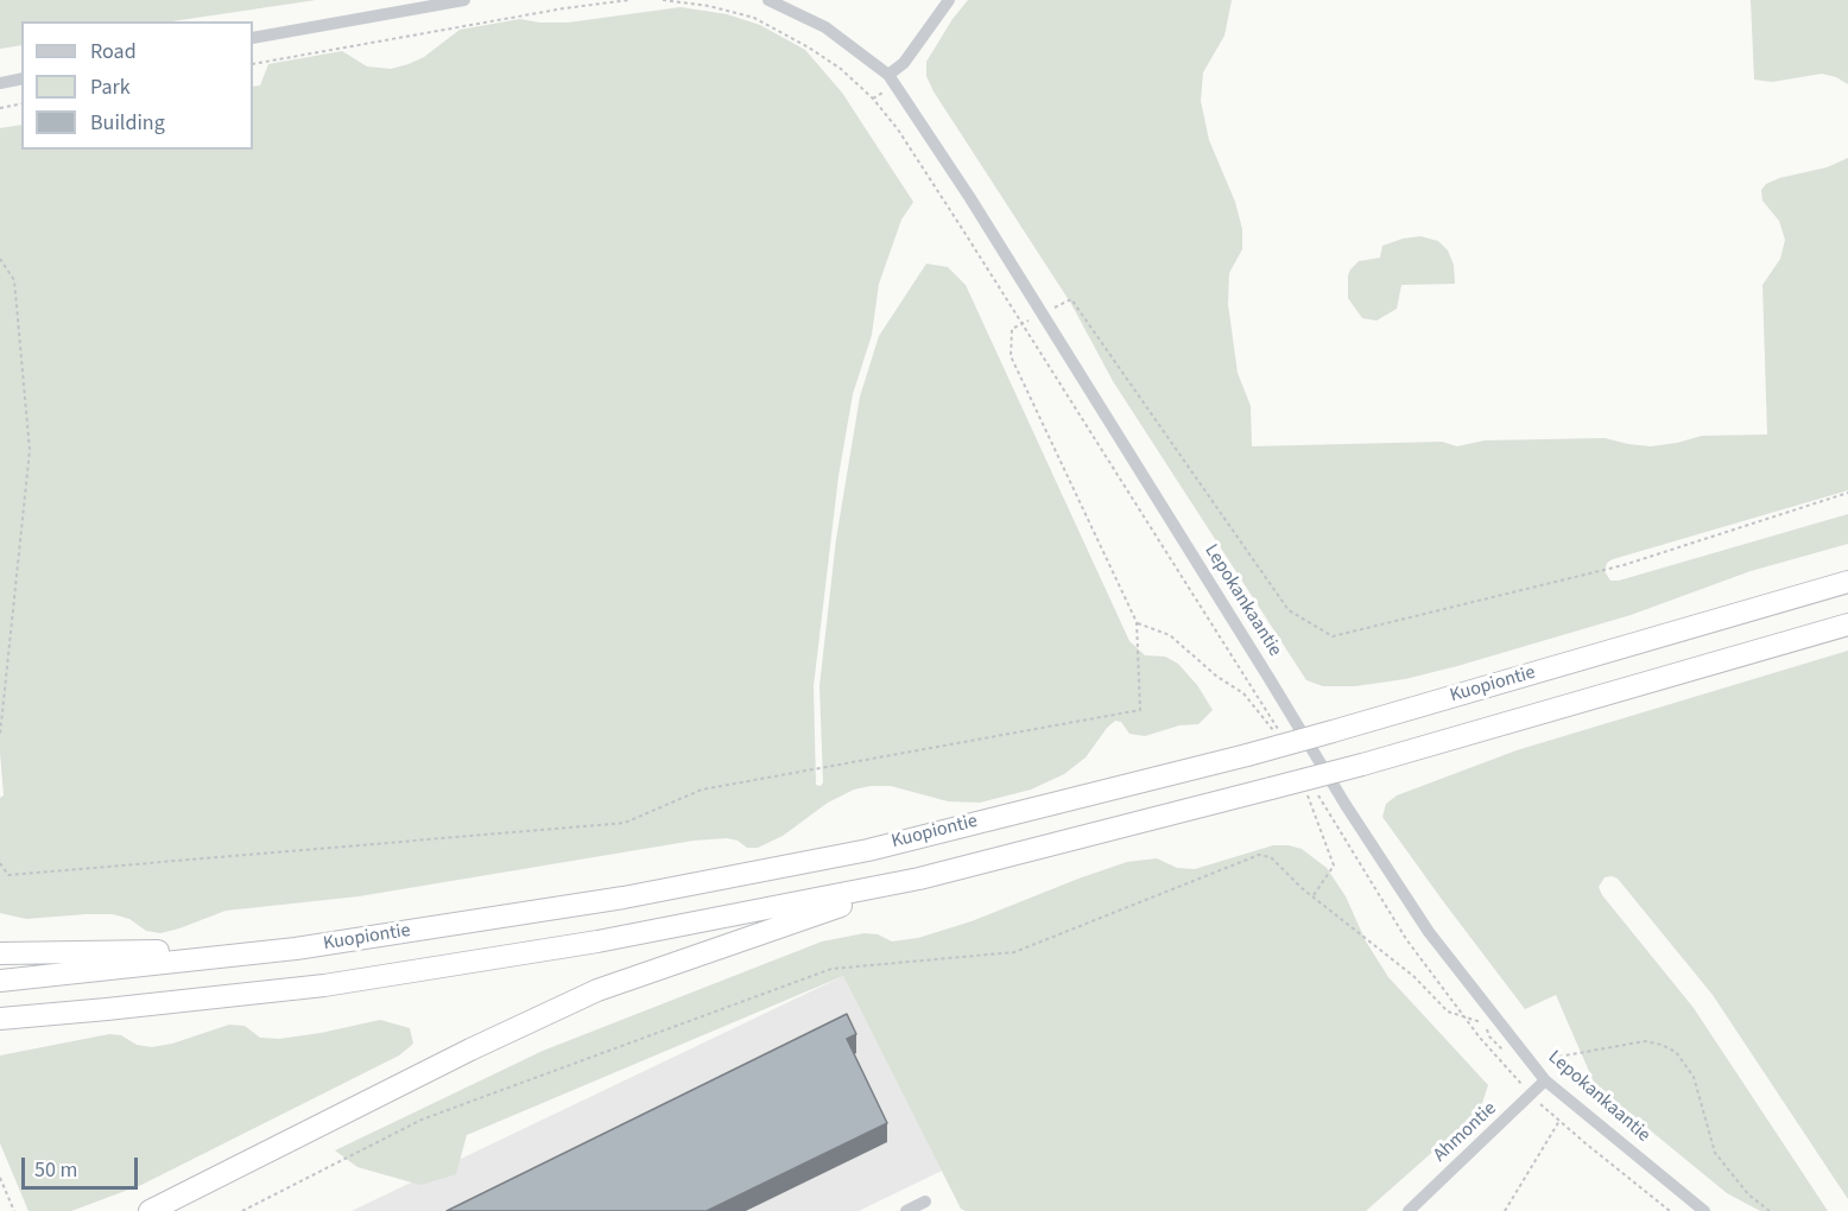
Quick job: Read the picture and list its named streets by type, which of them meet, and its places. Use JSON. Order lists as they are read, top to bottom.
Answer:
{
  "streets": {
    "highway": ["Kuopiontie"],
    "street": ["Lepokankaantie", "Ahmontie"]
  },
  "crossings": [
    ["Lepokankaantie", "Ahmontie"]
  ],
  "legend": ["Road", "Park", "Building"],
  "scale_bar": "50 m"
}
